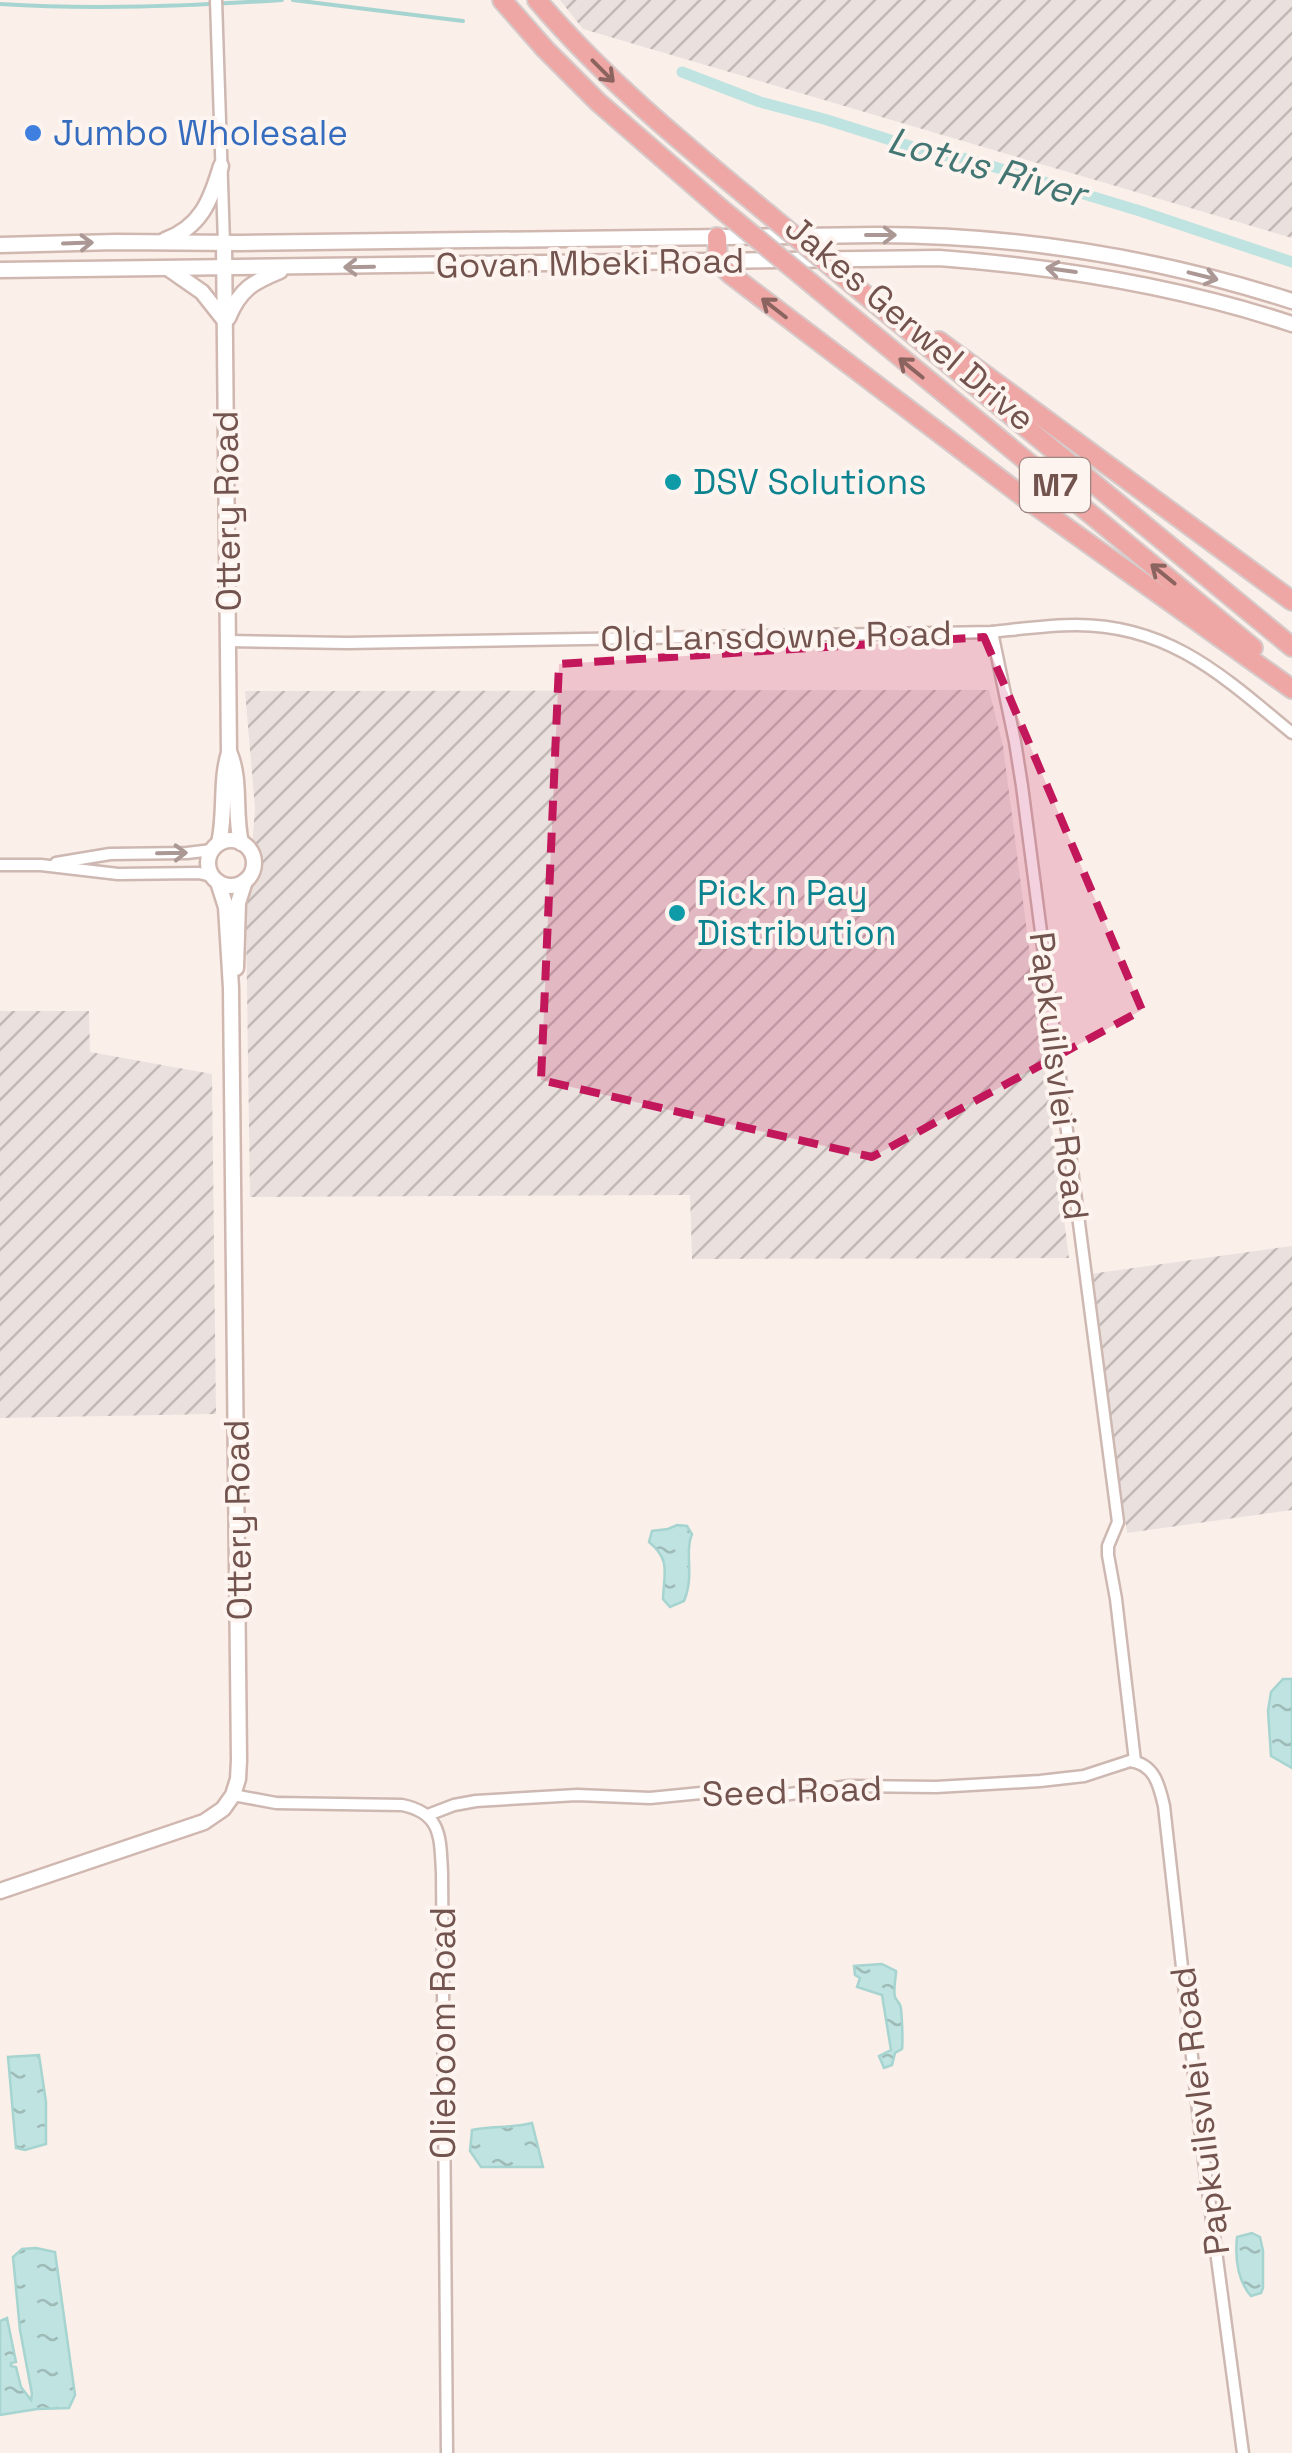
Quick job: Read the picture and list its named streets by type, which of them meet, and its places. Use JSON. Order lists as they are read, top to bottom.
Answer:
{
  "streets": {
    "highway": ["Jakes Gerwel Drive", "M7"],
    "main road": ["Govan Mbeki Road", "Ottery Road"],
    "street": [
      "Old Lansdowne Road",
      "Papkuilsvlei Road",
      "Seed Road",
      "Olieboom Road"
    ]
  },
  "crossings": [
    ["Govan Mbeki Road", "Ottery Road"],
    ["Ottery Road", "Old Lansdowne Road"],
    ["Old Lansdowne Road", "Papkuilsvlei Road"],
    ["Papkuilsvlei Road", "Seed Road"],
    ["Seed Road", "Olieboom Road"]
  ],
  "water": ["Lotus River"],
  "places": ["Jumbo Wholesale", "DSV Solutions", "Pick n Pay Distribution"]
}
